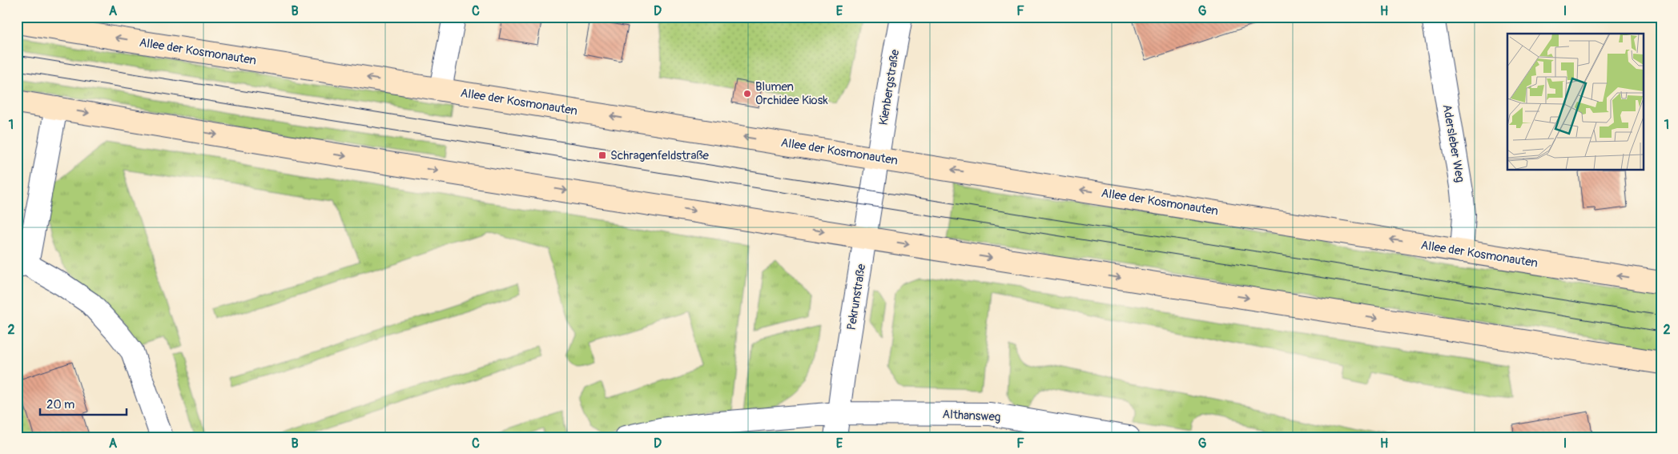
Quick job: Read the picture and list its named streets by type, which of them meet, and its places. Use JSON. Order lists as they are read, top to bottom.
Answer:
{
  "streets": {
    "main road": ["Allee der Kosmonauten"],
    "street": [
      "Kienbergstraße",
      "Adersleber Weg",
      "Pekrunstraße",
      "Althansweg"
    ]
  },
  "crossings": [
    ["Allee der Kosmonauten", "Kienbergstraße"],
    ["Allee der Kosmonauten", "Adersleber Weg"],
    ["Allee der Kosmonauten", "Pekrunstraße"],
    ["Kienbergstraße", "Pekrunstraße"],
    ["Pekrunstraße", "Althansweg"]
  ],
  "places": {
    "other": ["Blumen Orchidee Kiosk"],
    "transit": ["Schragenfeldstraße"]
  },
  "scale_bar": "20 m",
  "grid": {
    "columns": [
      "A",
      "B",
      "C",
      "D",
      "E",
      "F",
      "G",
      "H",
      "I"
    ],
    "rows": ["1", "2"]
  }
}
